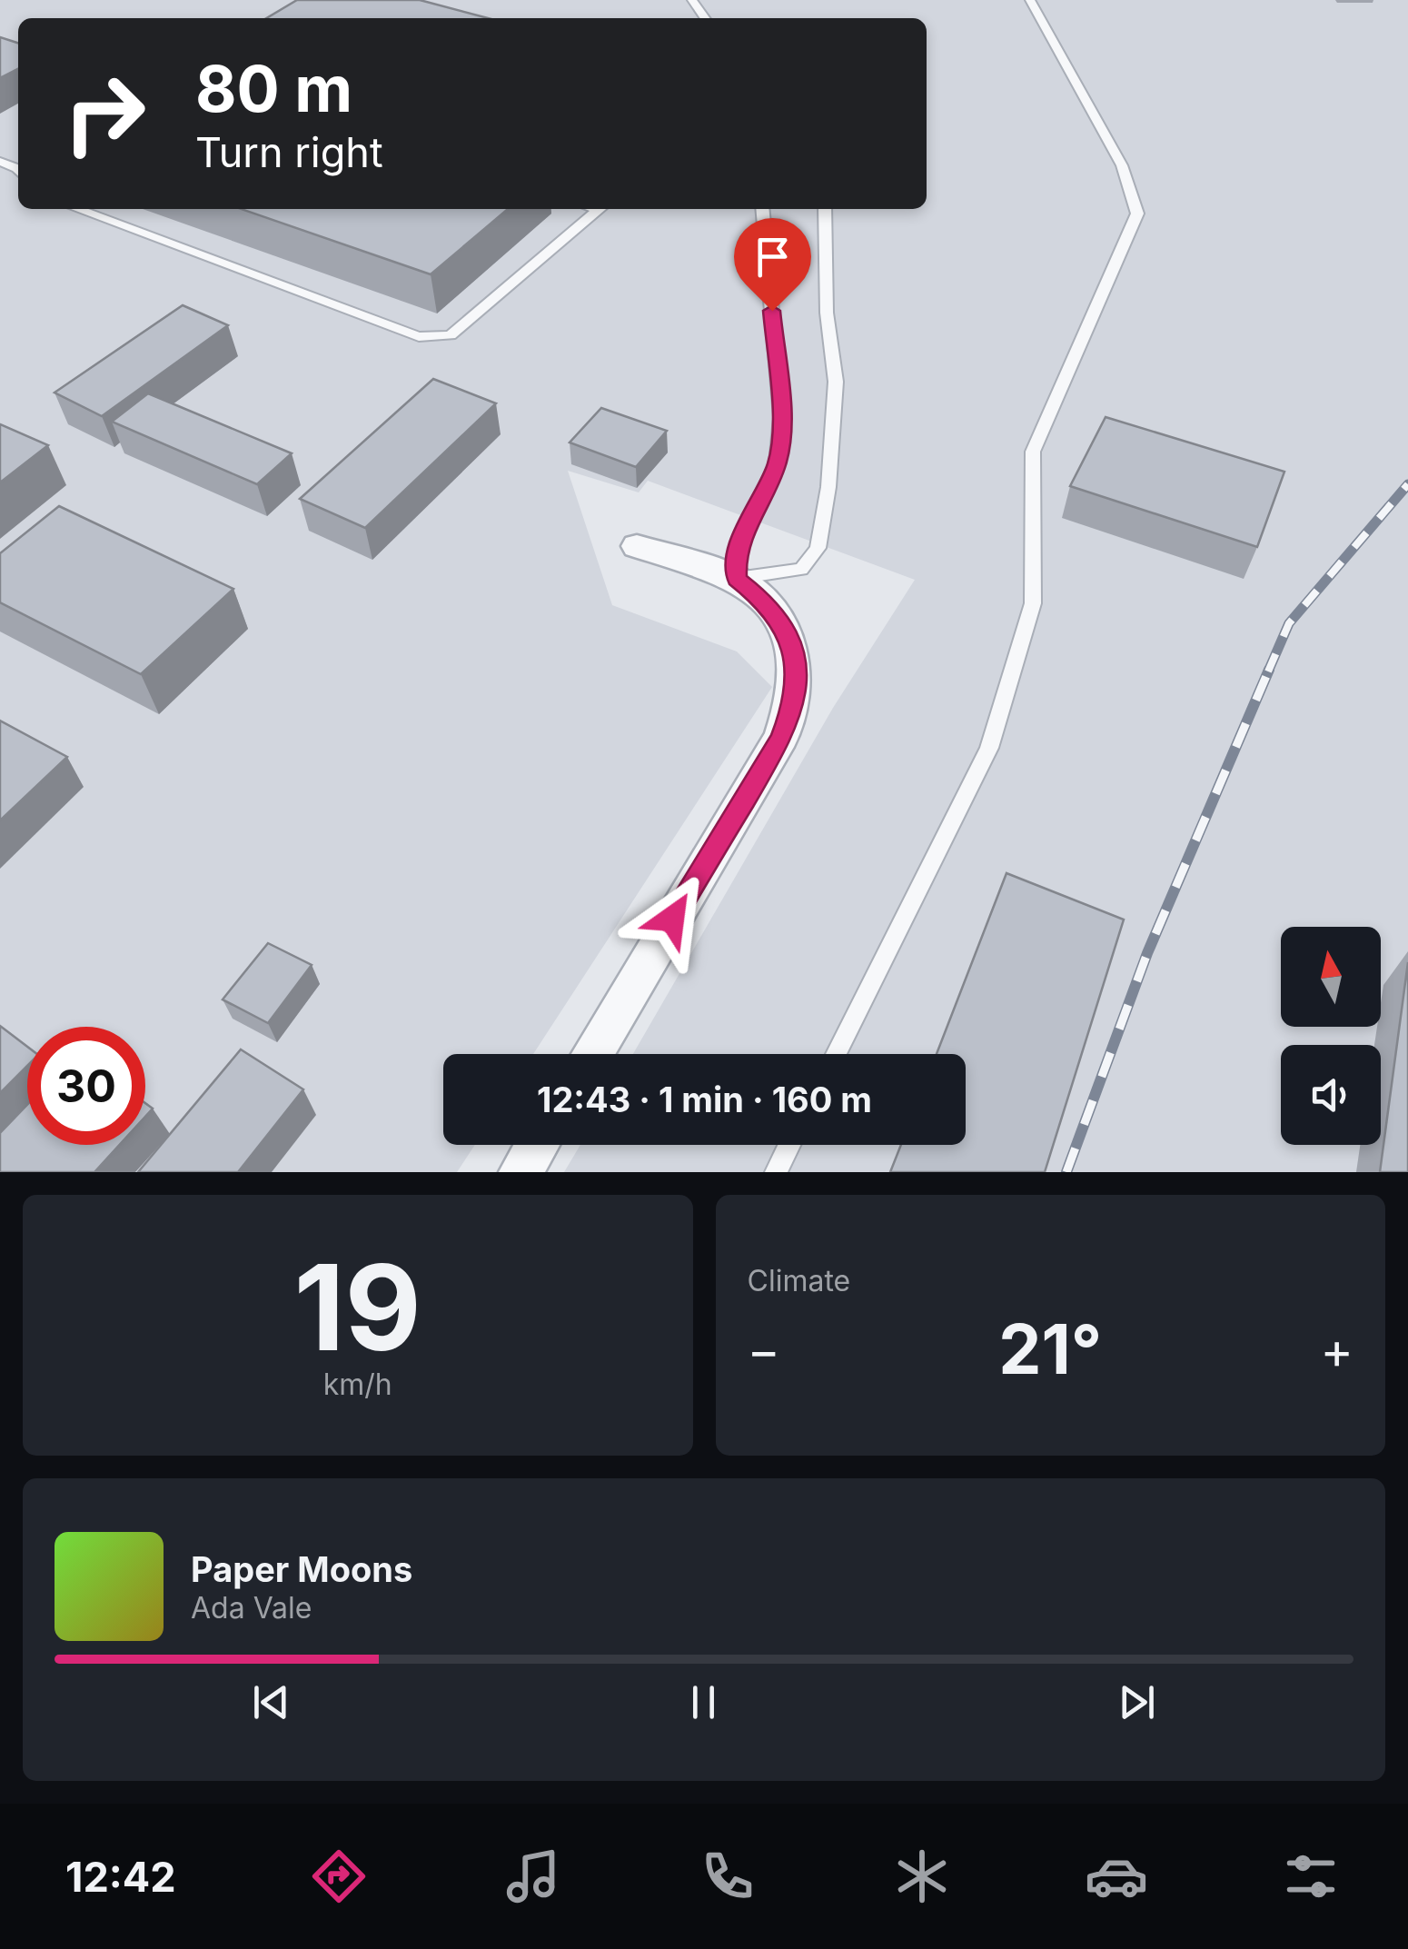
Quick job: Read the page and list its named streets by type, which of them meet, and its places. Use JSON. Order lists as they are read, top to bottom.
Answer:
{
  "north": "top",
  "page": {
    "turn": ["80 m", "Turn right"],
    "limit": "30",
    "trip": "12:43 · 1 min · 160 m",
    "tile": [
      ["19", "km/h"],
      "Climate"
    ],
    "heat": ["−", "21°", "+"],
    "song": ["Paper Moons", "Ada Vale"],
    "tabs": "12:42"
  }
}
